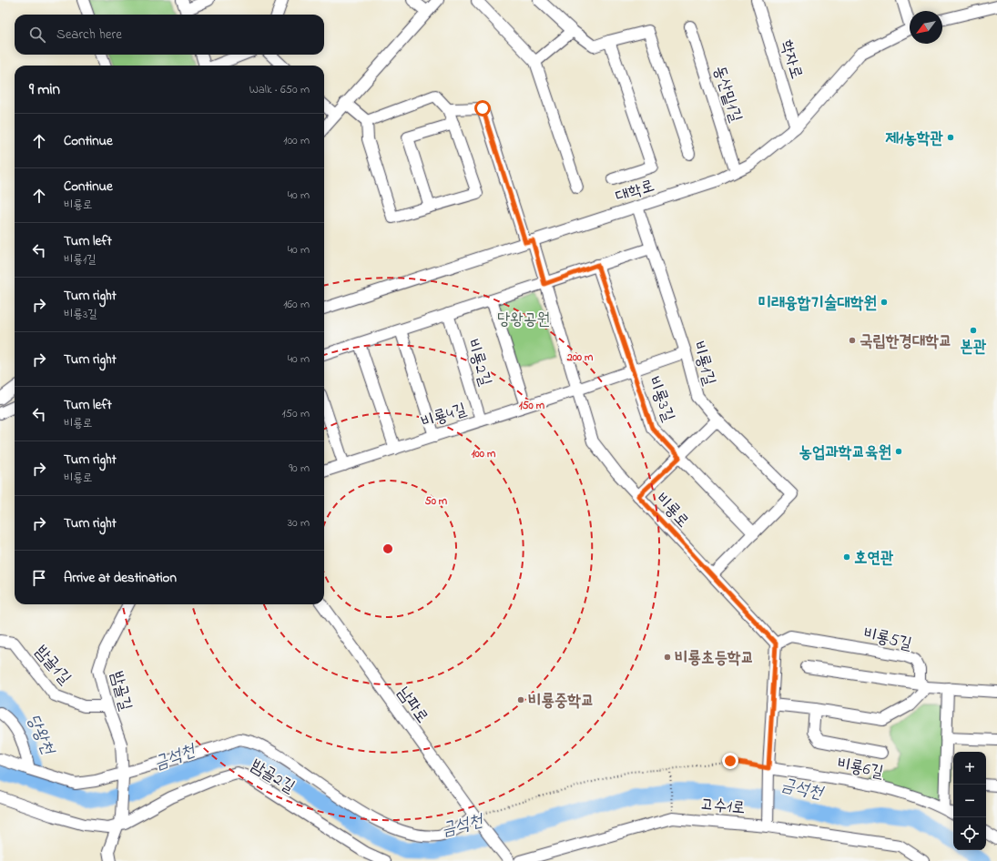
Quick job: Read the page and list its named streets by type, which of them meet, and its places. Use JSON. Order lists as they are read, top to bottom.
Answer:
{
  "streets": {
    "street": [
      "학자로",
      "동산밑1길",
      "대학로",
      "비룡2길",
      "비룡1길",
      "비룡3길",
      "비룡4길",
      "비룡로",
      "비룡5길",
      "밤골1길",
      "밤골길",
      "남파로",
      "비룡6길",
      "밤골2길",
      "고수1로"
    ]
  },
  "crossings": [
    ["학자로", "대학로"],
    ["동산밑1길", "대학로"],
    ["대학로", "비룡1길"],
    ["대학로", "비룡로"],
    ["비룡2길", "비룡4길"],
    ["비룡1길", "비룡3길"],
    ["비룡1길", "비룡4길"],
    ["비룡1길", "비룡로"],
    ["비룡3길", "비룡4길"],
    ["비룡4길", "비룡로"],
    ["비룡로", "비룡5길"],
    ["밤골1길", "밤골길"],
    ["밤골길", "밤골2길"]
  ],
  "water": ["당왕천", "금석천"],
  "parks": ["당왕공원"],
  "places": [
    "제1농학관",
    "미래융합기술대학원",
    "본관",
    "국립한경대학교",
    "농업과학교육원",
    "호연관",
    "비룡초등학교",
    "비룡중학교"
  ],
  "north": "bottom left",
  "page": {
    "search": "Search here",
    "heading": ["9 min", "Walk · 650 m"],
    "list": [
      ["Continue", "100 m"],
      ["Continue", "비룡로", "40 m"],
      ["Turn left", "비룡1길", "40 m"],
      ["Turn right", "비룡3길", "160 m"],
      ["Turn right", "40 m"],
      ["Turn left", "비룡로", "150 m"],
      ["Turn right", "비룡로", "90 m"],
      ["Turn right", "30 m"],
      "Arrive at destination"
    ],
    "map_buttons": ["+", "−"]
  },
  "rings": [
    "200 m",
    "150 m",
    "100 m",
    "50 m"
  ]
}
